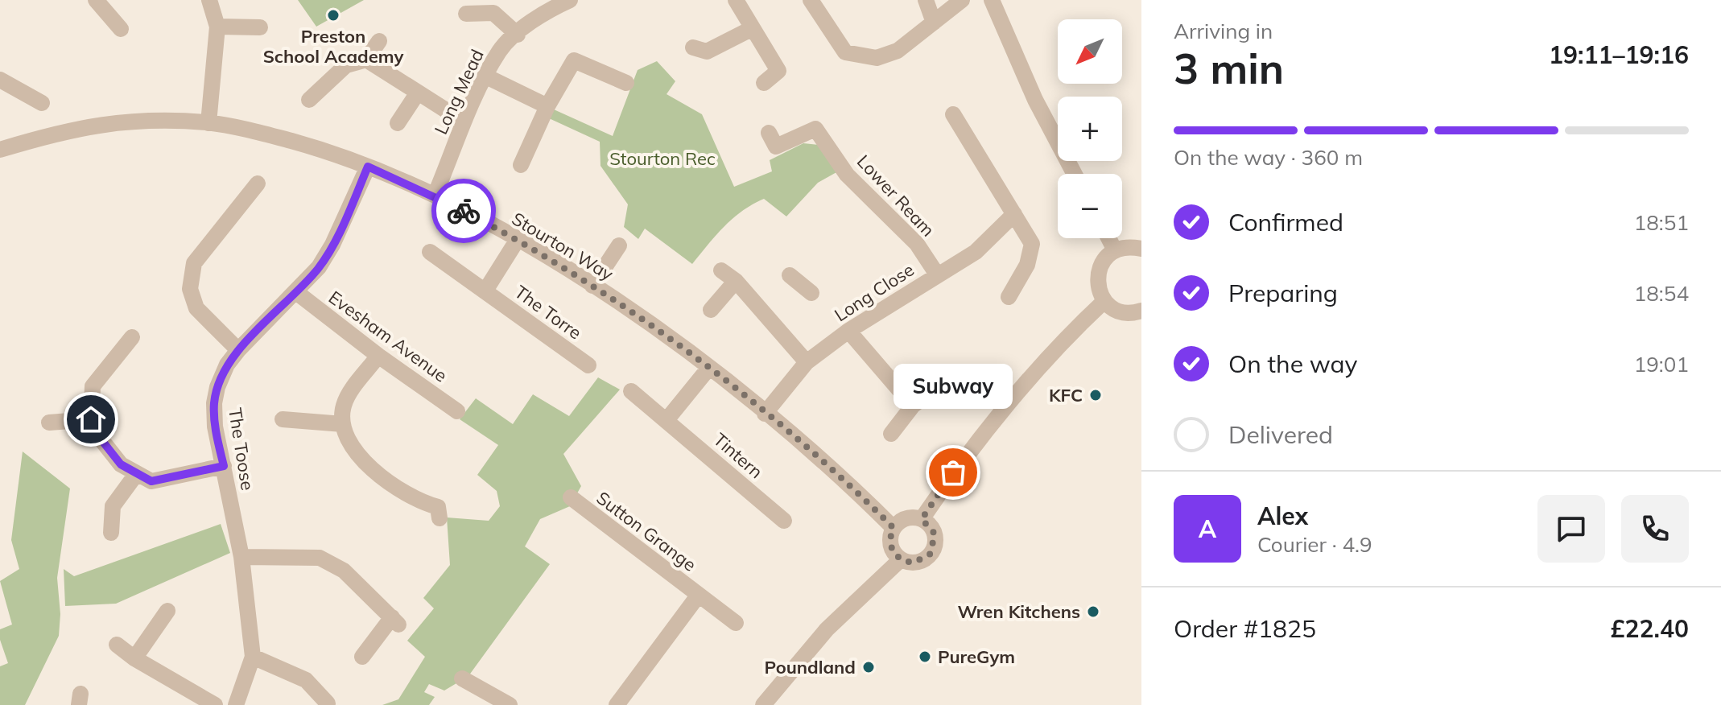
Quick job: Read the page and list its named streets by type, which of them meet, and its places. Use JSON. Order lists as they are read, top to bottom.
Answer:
{
  "streets": {
    "street": [
      "Long Mead",
      "Lower Ream",
      "Stourton Way",
      "Long Close",
      "The Torre",
      "Evesham Avenue",
      "The Toose",
      "Tintern",
      "Sutton Grange"
    ]
  },
  "crossings": [
    ["Long Mead", "Stourton Way"],
    ["Lower Ream", "Long Close"],
    ["Stourton Way", "Long Close"],
    ["Stourton Way", "The Torre"],
    ["Stourton Way", "The Toose"],
    ["Evesham Avenue", "The Toose"]
  ],
  "parks": ["Stourton Rec"],
  "places": [
    "Preston School Academy",
    "KFC",
    "Subway",
    "Wren Kitchens",
    "PureGym",
    "Poundland"
  ],
  "north": "bottom left",
  "page": {
    "heading": ["3 min", "Arriving in", "19:11–19:16"],
    "panel": [
      "Alex",
      "Courier · 4.9",
      "Order #1825",
      "£22.40"
    ],
    "map_buttons": ["+", "−"],
    "bar": "On the way · 360 m",
    "list": [
      ["Confirmed", "18:51"],
      ["Preparing", "18:54"],
      ["On the way", "19:01"],
      "Delivered"
    ],
    "bubble": "Subway",
    "round": "A"
  }
}
